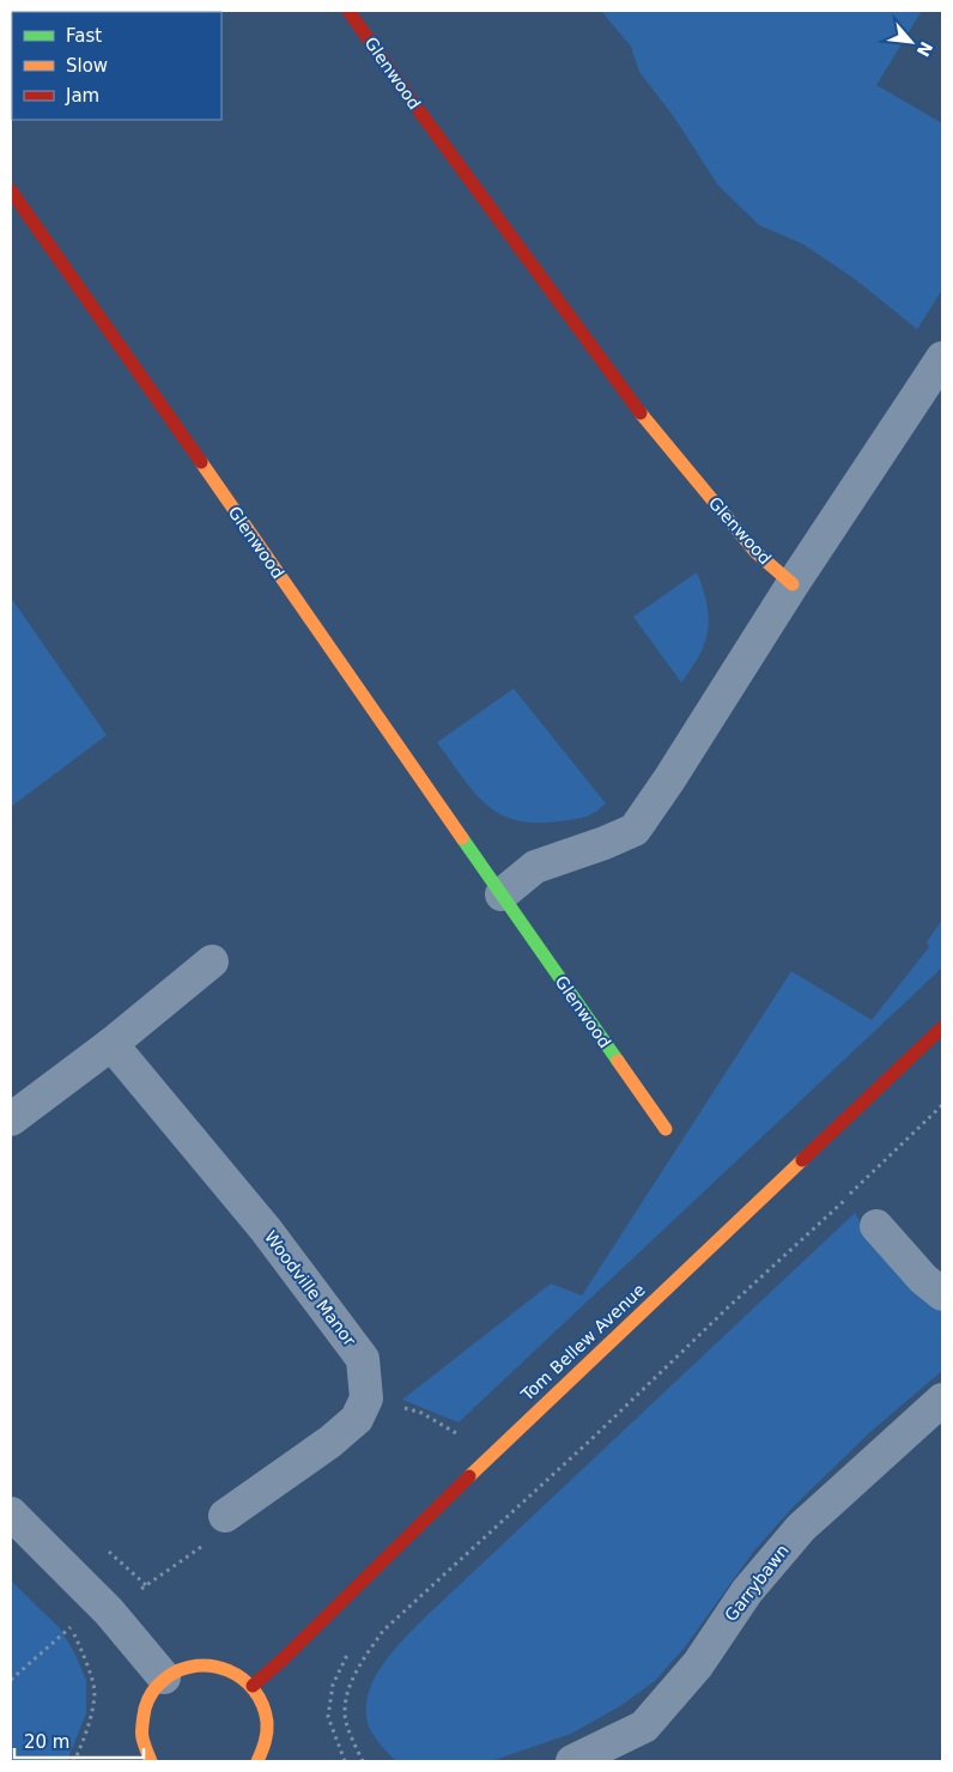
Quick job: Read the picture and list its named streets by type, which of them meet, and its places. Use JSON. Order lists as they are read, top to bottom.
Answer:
{
  "streets": {
    "street": [
      "Glenwood",
      "Woodville Manor",
      "Tom Bellew Avenue",
      "Garrybawn"
    ]
  },
  "legend": ["Fast", "Slow", "Jam"],
  "scale_bar": "20 m",
  "north": "bottom right"
}
